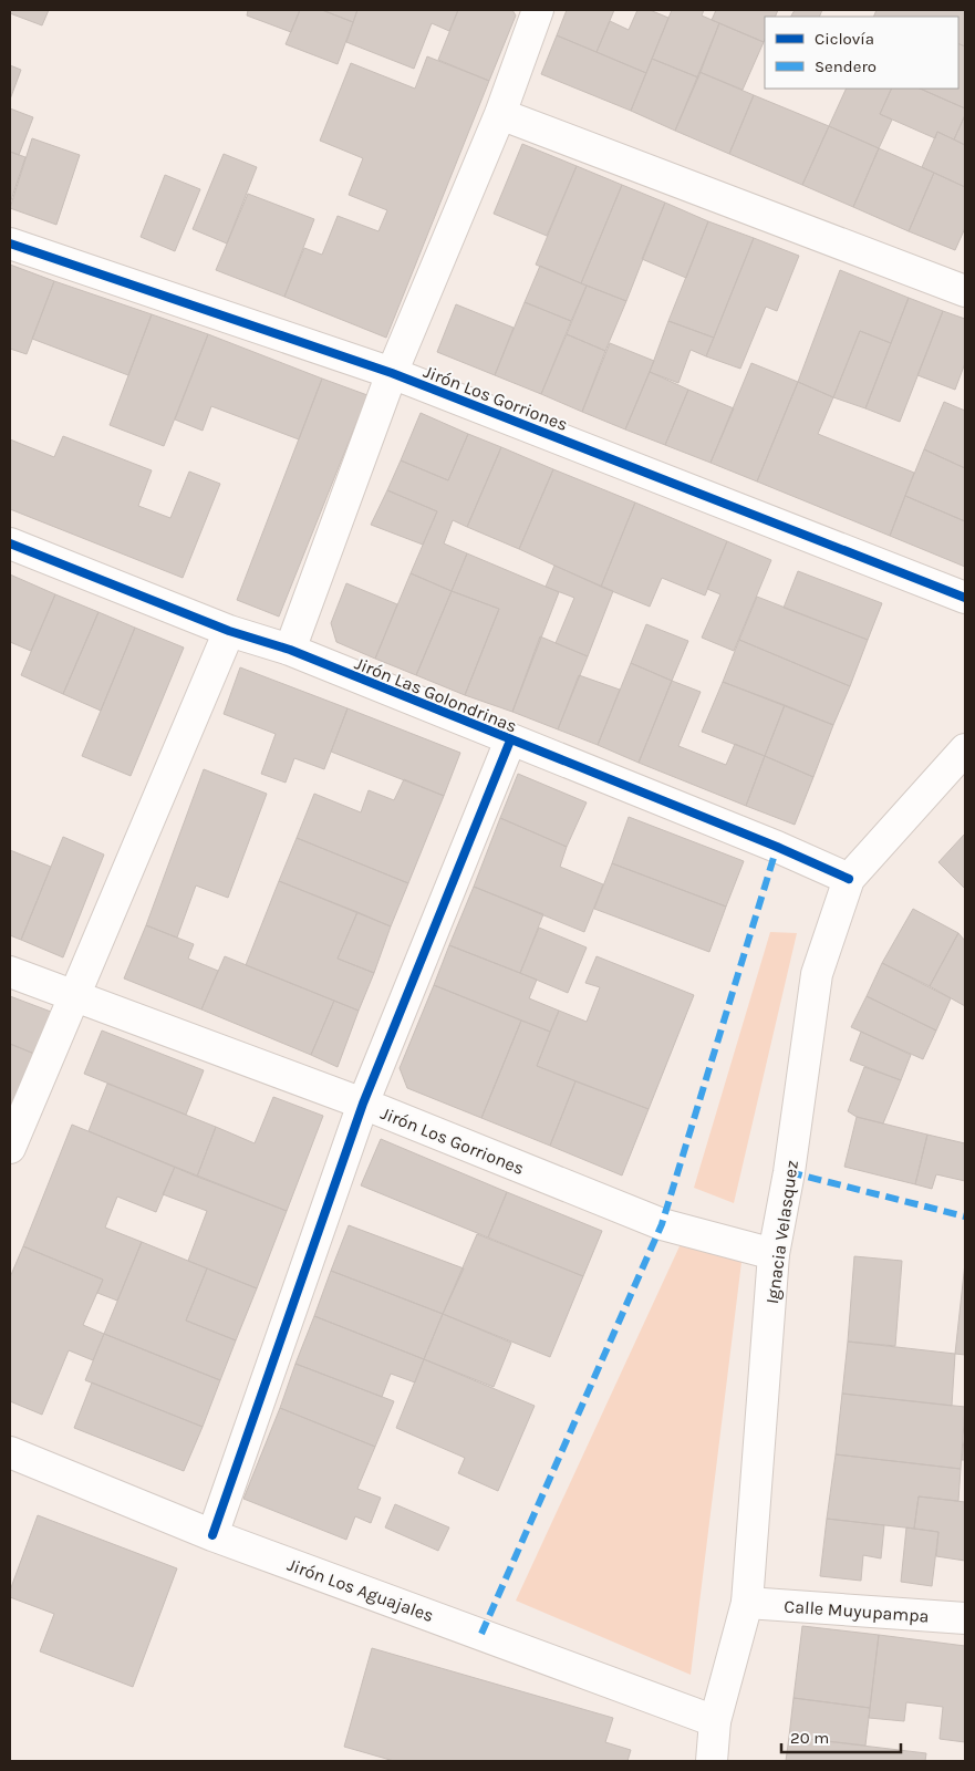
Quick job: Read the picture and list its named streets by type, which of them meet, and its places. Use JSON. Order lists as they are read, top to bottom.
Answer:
{
  "streets": {
    "street": [
      "Jirón Los Gorriones",
      "Jirón Las Golondrinas",
      "Ignacia Velasquez",
      "Jirón Los Aguajales",
      "Calle Muyupampa"
    ]
  },
  "crossings": [
    ["Jirón Los Gorriones", "Ignacia Velasquez"],
    ["Jirón Las Golondrinas", "Ignacia Velasquez"],
    ["Ignacia Velasquez", "Jirón Los Aguajales"],
    ["Ignacia Velasquez", "Calle Muyupampa"]
  ],
  "legend": ["Ciclovía", "Sendero"],
  "scale_bar": "20 m"
}
